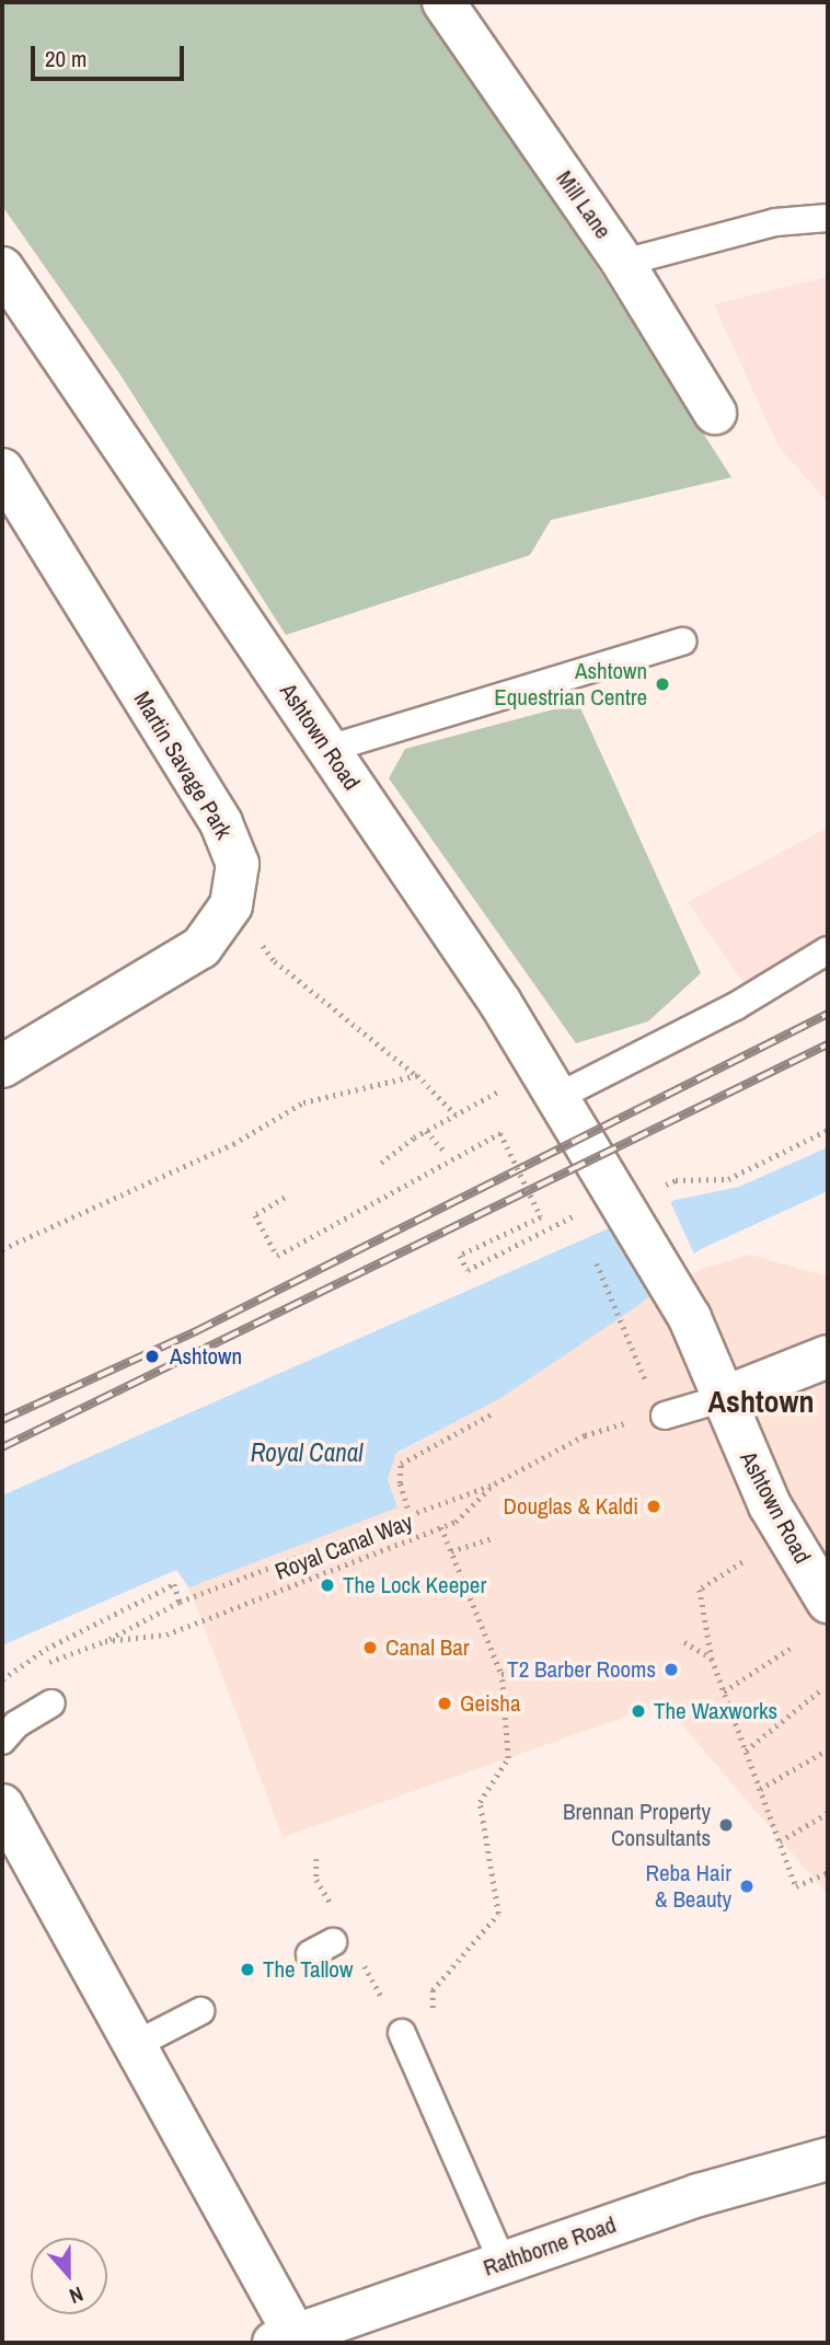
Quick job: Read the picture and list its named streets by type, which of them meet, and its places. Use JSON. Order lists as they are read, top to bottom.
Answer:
{
  "streets": {
    "street": [
      "Mill Lane",
      "Ashtown Road",
      "Martin Savage Park",
      "Rathborne Road"
    ],
    "path": ["Royal Canal Way"]
  },
  "districts": ["Ashtown"],
  "water": ["Royal Canal"],
  "places": [
    "Ashtown Equestrian Centre",
    "Ashtown",
    "Douglas & Kaldi",
    "The Lock Keeper",
    "Canal Bar",
    "T2 Barber Rooms",
    "Geisha",
    "The Waxworks",
    "Brennan Property Consultants",
    "Reba Hair & Beauty",
    "The Tallow"
  ],
  "scale_bar": "20 m",
  "north": "bottom"
}
